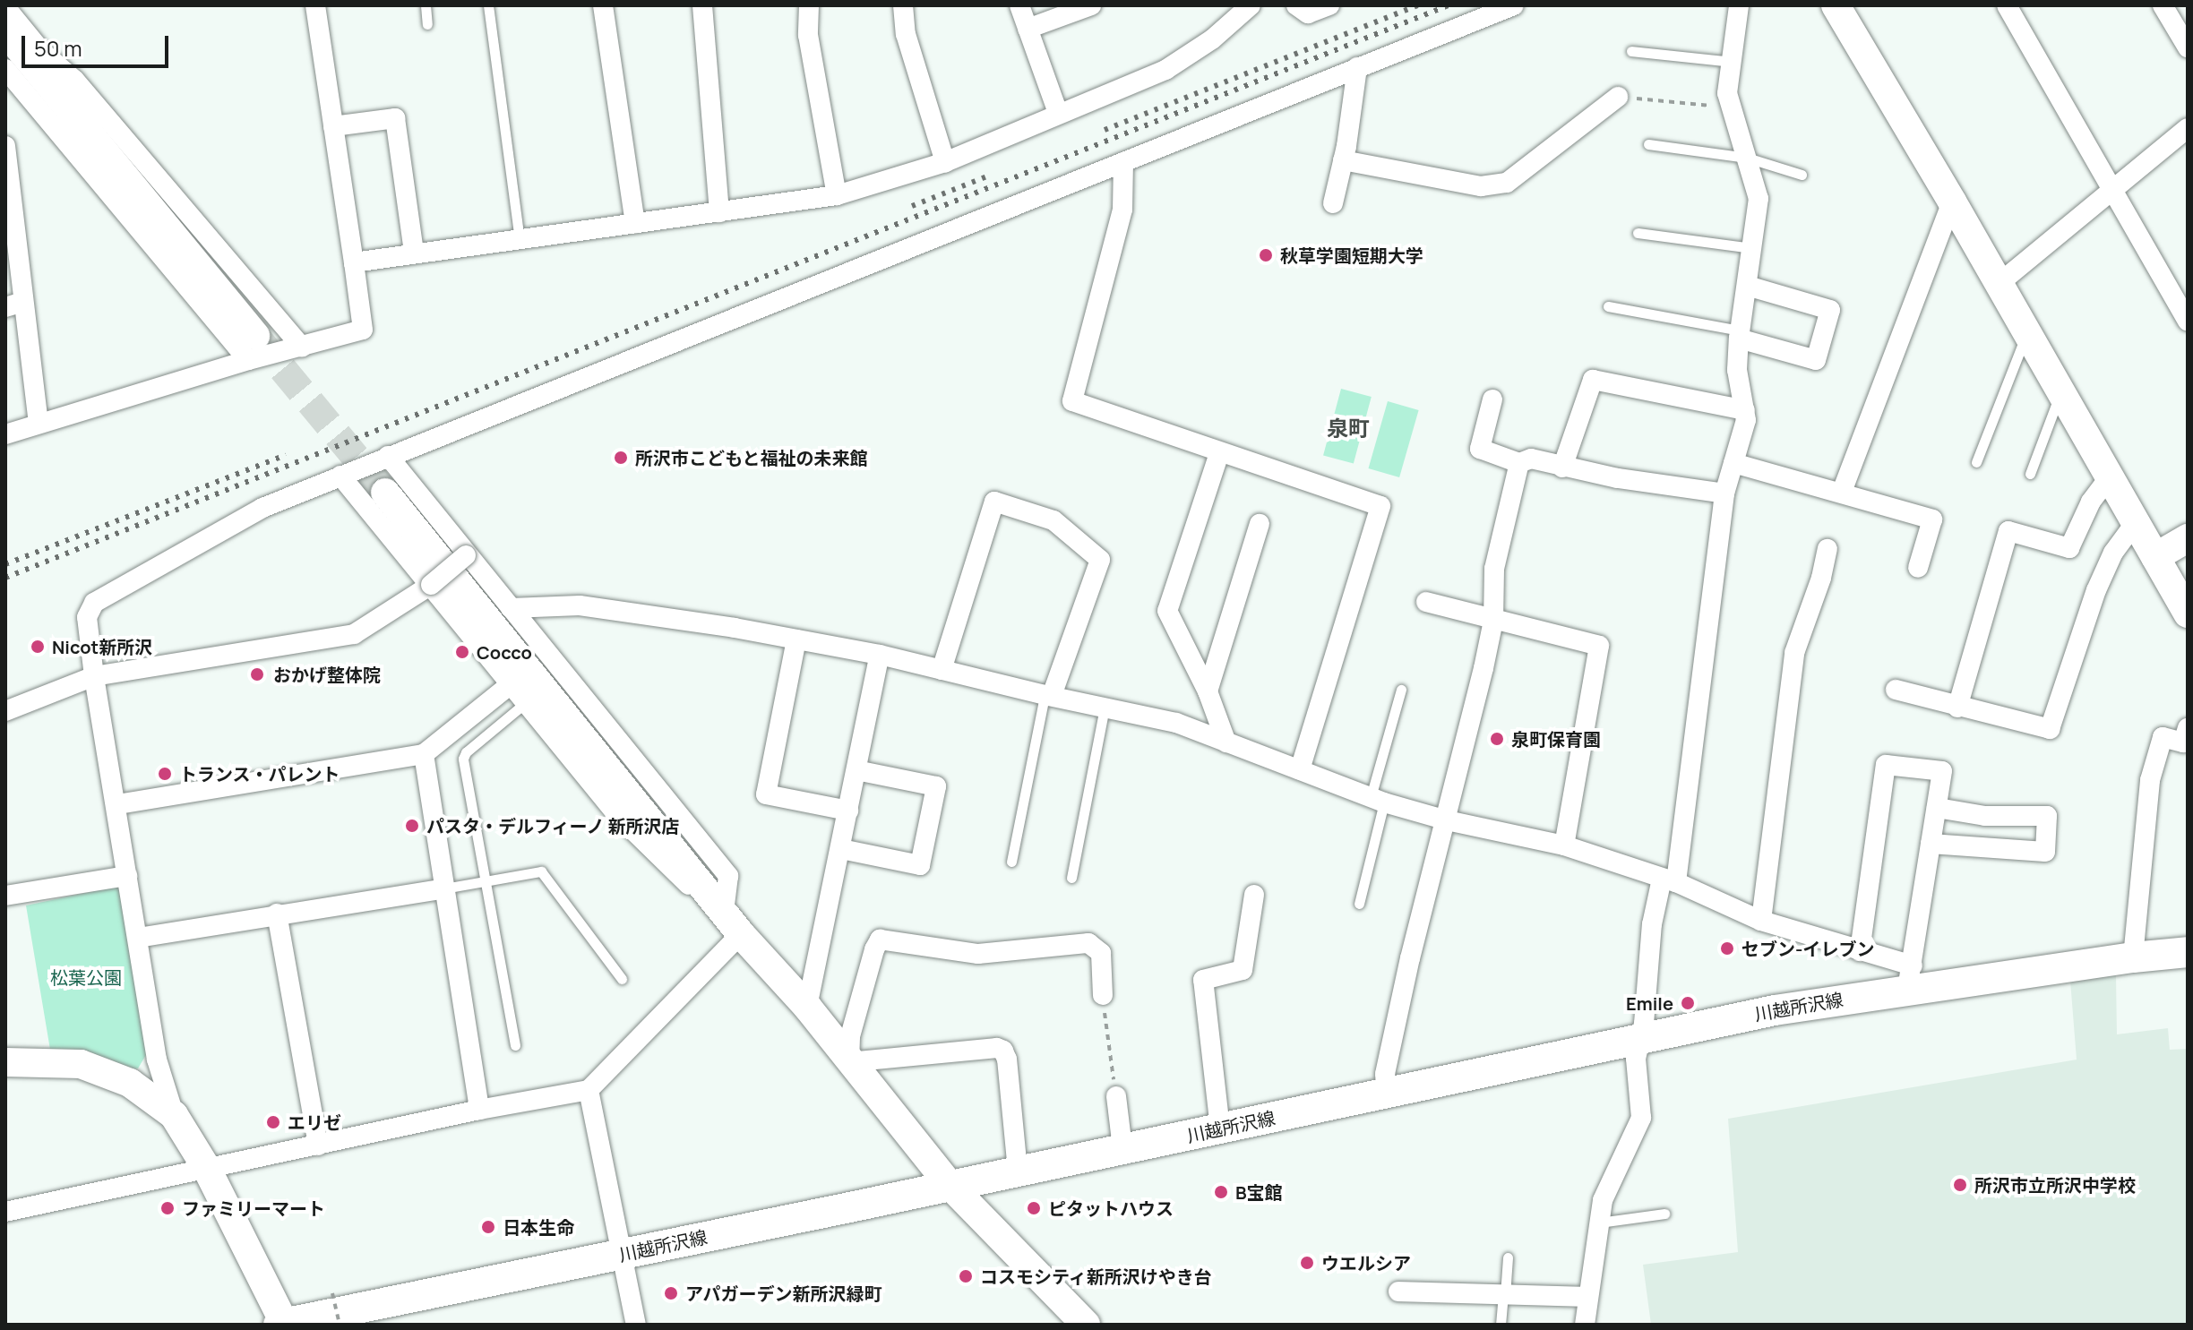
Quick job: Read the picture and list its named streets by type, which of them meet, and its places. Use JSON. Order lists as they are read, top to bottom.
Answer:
{
  "streets": {
    "main road": ["川越所沢線"]
  },
  "districts": ["泉町"],
  "parks": ["松葉公園"],
  "places": [
    "秋草学園短期大学",
    "所沢市こどもと福祉の未来館",
    "Nicot新所沢",
    "Cocco",
    "おかげ整体院",
    "泉町保育園",
    "トランス・パレント",
    "パスタ・デルフィーノ 新所沢店",
    "セブン-イレブン",
    "Emile",
    "エリゼ",
    "所沢市立所沢中学校",
    "B宝館",
    "ファミリーマート",
    "ピタットハウス",
    "日本生命",
    "ウエルシア",
    "コスモシティ新所沢けやき台",
    "アパガーデン新所沢緑町"
  ],
  "scale_bar": "50 m"
}
